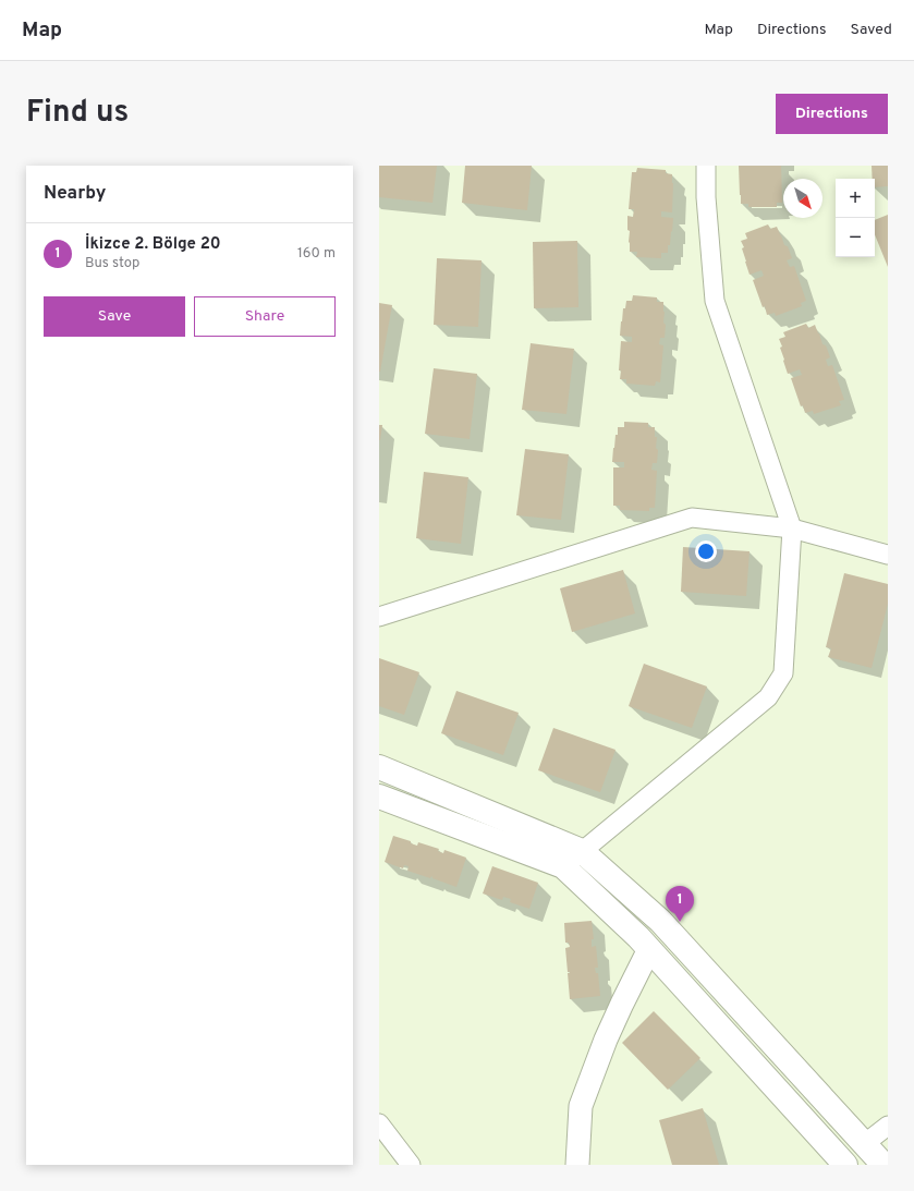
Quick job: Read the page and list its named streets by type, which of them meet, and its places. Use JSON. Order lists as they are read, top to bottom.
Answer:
{
  "north": "bottom right",
  "page": {
    "header": "Map",
    "nav": ["Map", "Directions", "Saved"],
    "title": "Find us",
    "buttons": [
      "Directions",
      ["Save", "Share"]
    ],
    "heading": "Nearby",
    "map_buttons": ["+", "−"],
    "list": [
      {
        "mark": "1",
        "name": "İkizce 2. Bölge 20",
        "note": "Bus stop",
        "value": "160 m"
      }
    ],
    "pins": "1"
  }
}
